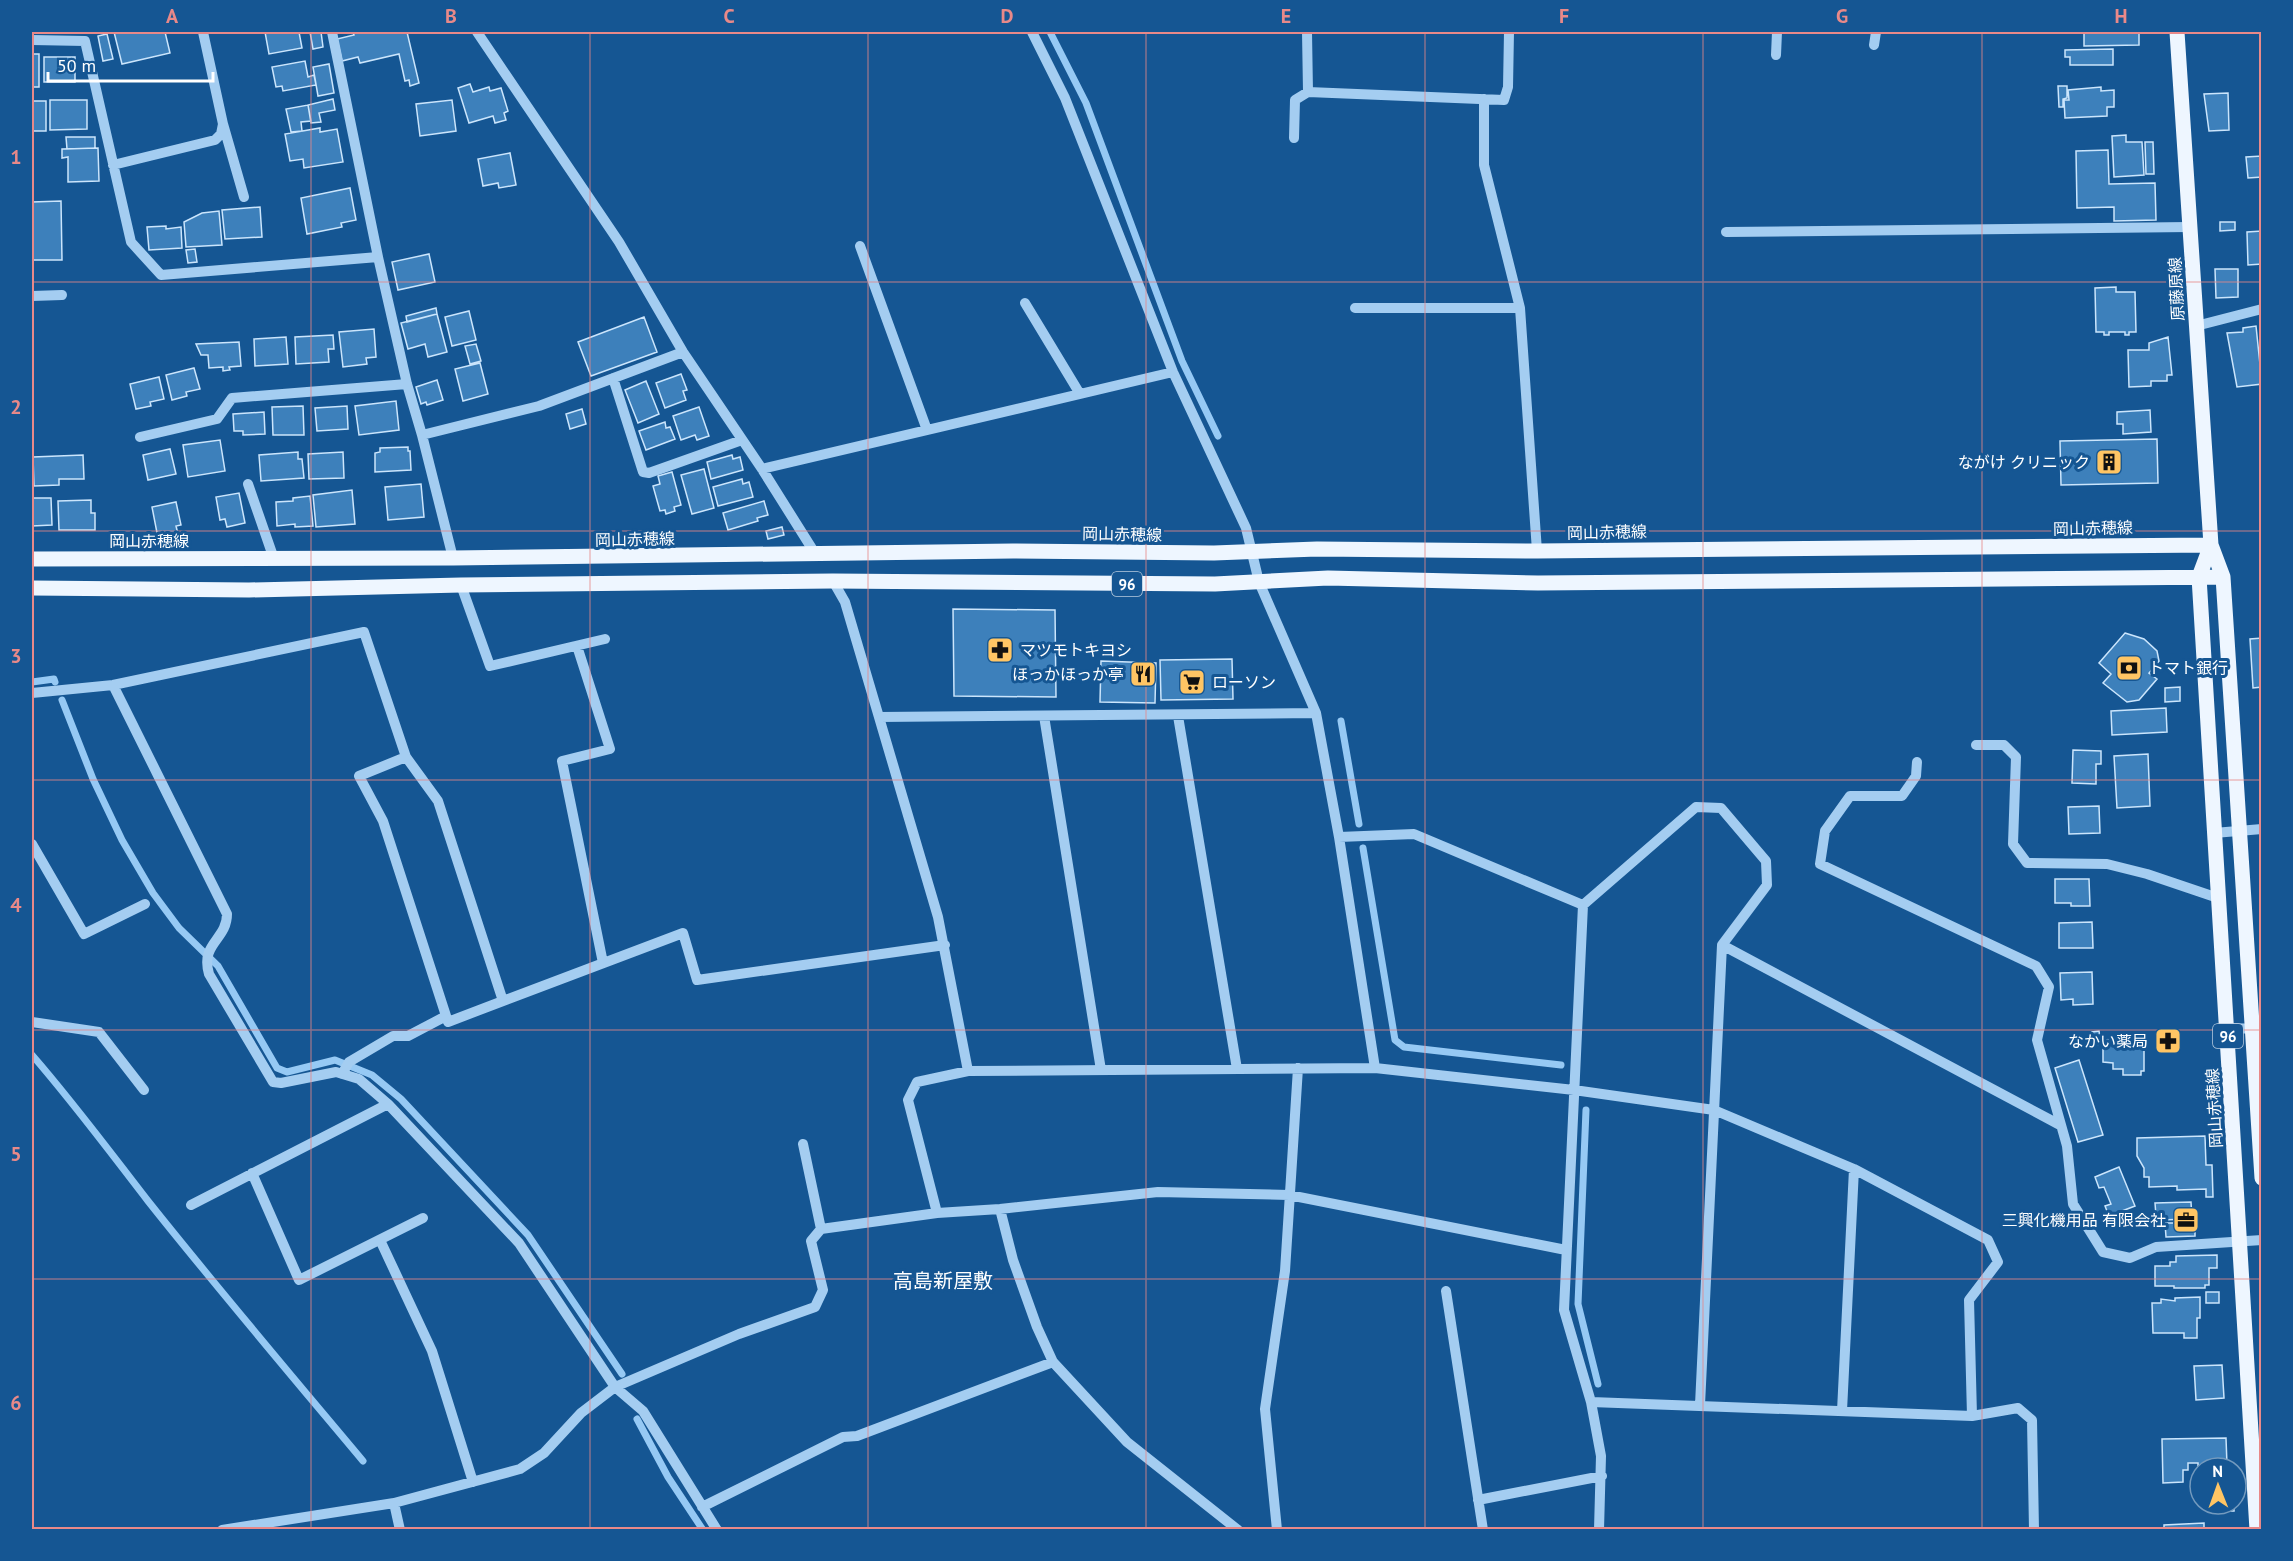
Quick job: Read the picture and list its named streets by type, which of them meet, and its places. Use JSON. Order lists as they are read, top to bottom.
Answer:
{
  "streets": {
    "main road": ["原藤原線", "岡山赤穂線", "96"]
  },
  "crossings": [
    ["原藤原線", "岡山赤穂線"],
    ["原藤原線", "96"],
    ["岡山赤穂線", "96"]
  ],
  "districts": ["高島新屋敷"],
  "places": {
    "building": ["ながけ クリニック"],
    "pharmacy": ["マツモトキヨシ", "なかい薬局"],
    "bank": ["トマト銀行"],
    "restaurant": ["ほっかほっか亭"],
    "supermarket": ["ローソン"],
    "office": ["三興化機用品 有限会社"]
  },
  "scale_bar": "50 m",
  "north": "top",
  "grid": {
    "columns": [
      "A",
      "B",
      "C",
      "D",
      "E",
      "F",
      "G",
      "H"
    ],
    "rows": [
      "1",
      "2",
      "3",
      "4",
      "5",
      "6"
    ]
  }
}
